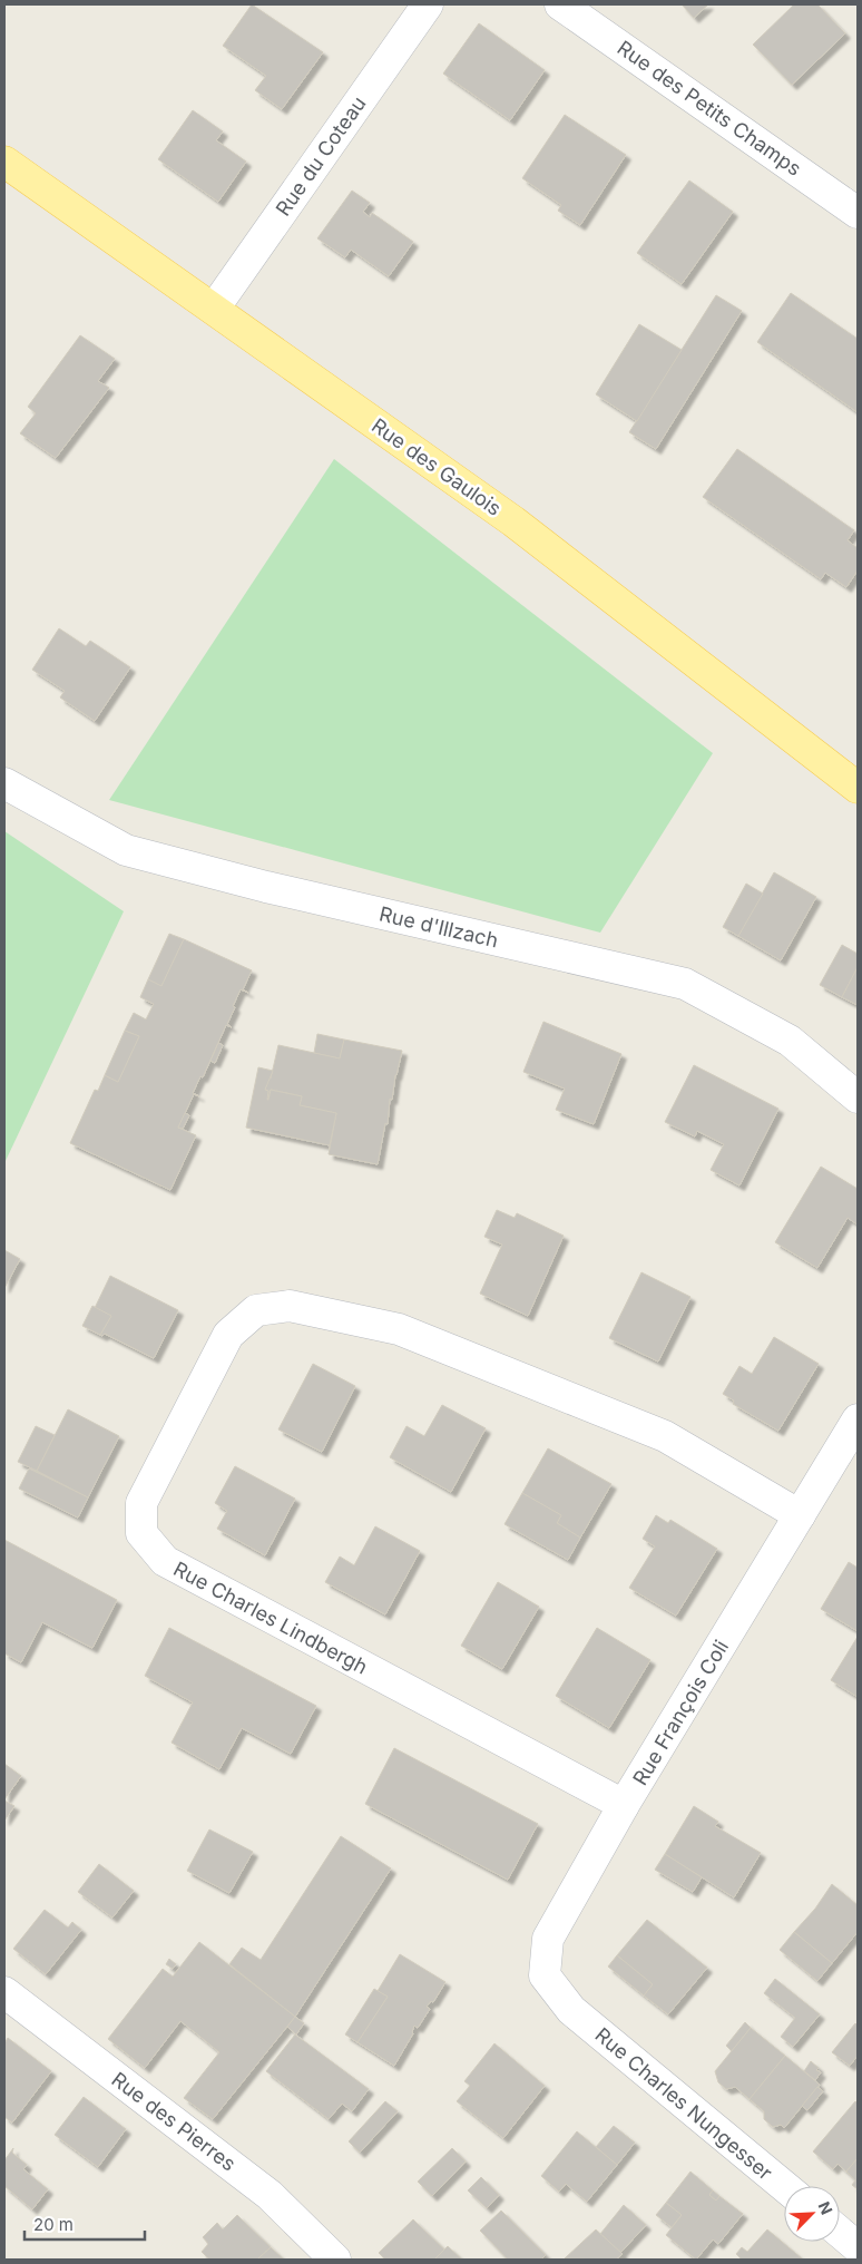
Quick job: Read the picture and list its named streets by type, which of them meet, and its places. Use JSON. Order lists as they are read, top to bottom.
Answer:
{
  "streets": {
    "main road": ["Rue des Gaulois"],
    "street": [
      "Rue des Petits Champs",
      "Rue du Coteau",
      "Rue d'Illzach",
      "Rue Charles Lindbergh",
      "Rue François Coli",
      "Rue Charles Nungesser",
      "Rue des Pierres"
    ]
  },
  "crossings": [
    ["Rue du Coteau", "Rue des Gaulois"],
    ["Rue Charles Lindbergh", "Rue François Coli"],
    ["Rue François Coli", "Rue Charles Nungesser"]
  ],
  "scale_bar": "20 m",
  "north": "top right"
}
